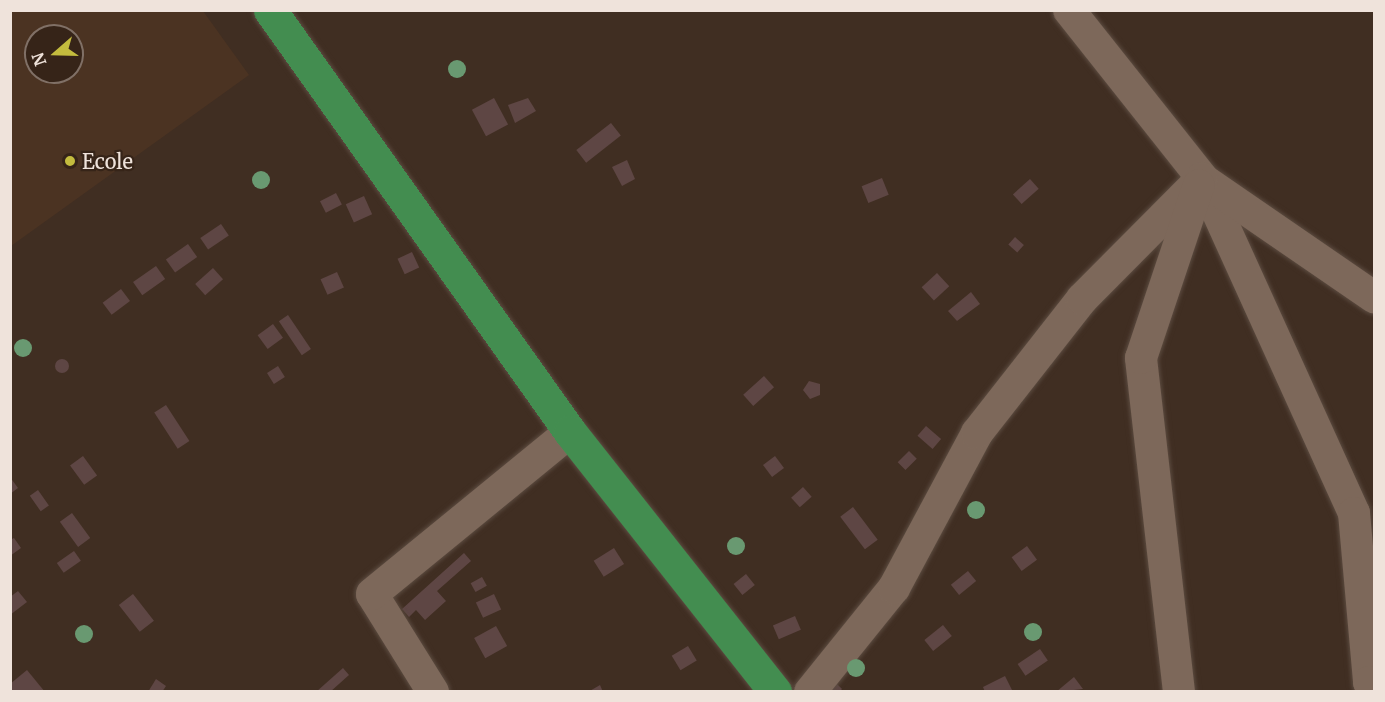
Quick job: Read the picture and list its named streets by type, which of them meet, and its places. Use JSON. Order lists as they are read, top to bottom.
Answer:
{
  "places": ["Ecole"],
  "north": "left"
}
